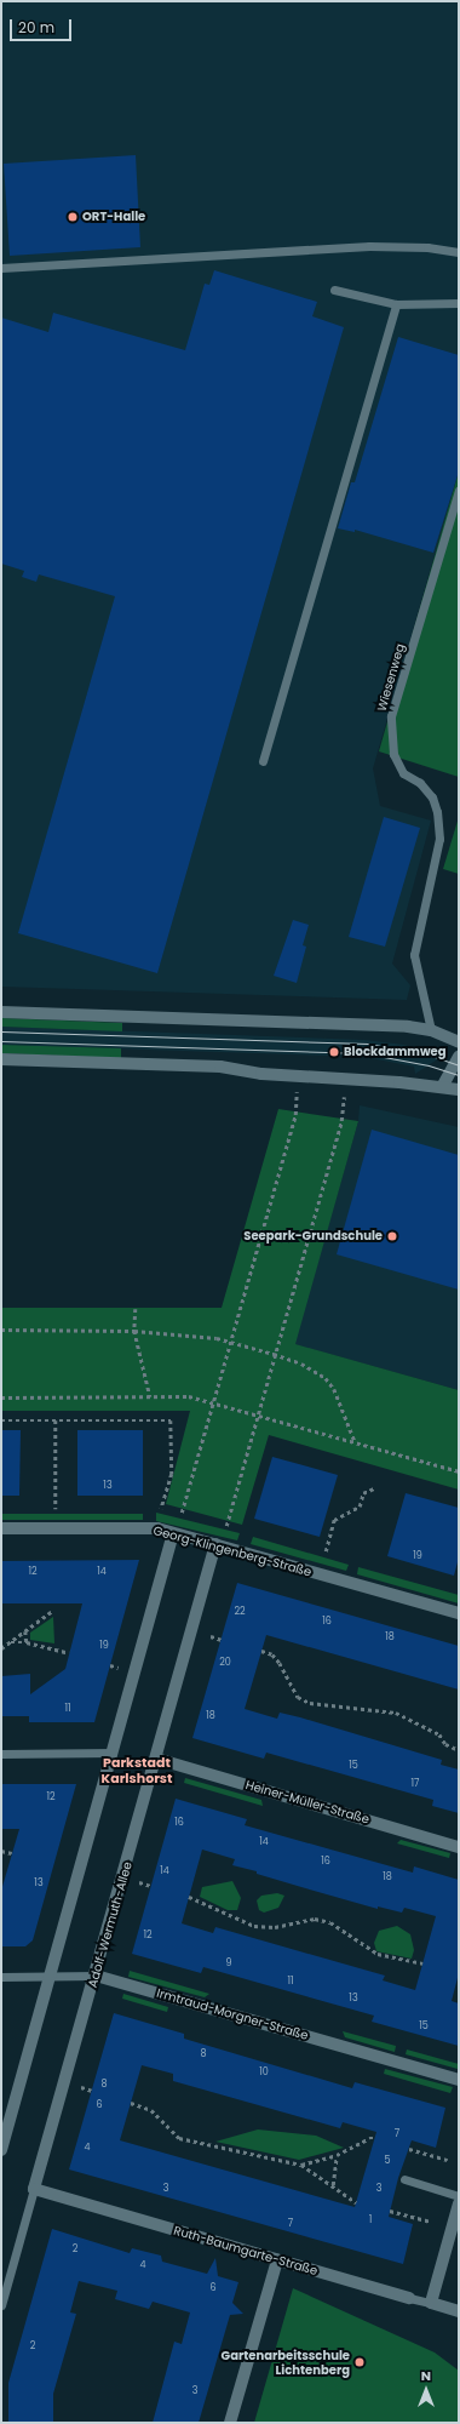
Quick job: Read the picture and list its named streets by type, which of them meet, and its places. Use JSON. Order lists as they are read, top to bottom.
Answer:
{
  "streets": {
    "street": [
      "Georg-Klingenberg-Straße",
      "Heiner-Müller-Straße",
      "Adolf-Wermuth-Allee",
      "Irmtraud-Morgner-Straße",
      "Ruth-Baumgarte-Straße"
    ],
    "lane": ["Wiesenweg"]
  },
  "crossings": [
    ["Georg-Klingenberg-Straße", "Adolf-Wermuth-Allee"],
    ["Heiner-Müller-Straße", "Adolf-Wermuth-Allee"],
    ["Adolf-Wermuth-Allee", "Irmtraud-Morgner-Straße"],
    ["Adolf-Wermuth-Allee", "Ruth-Baumgarte-Straße"]
  ],
  "districts": ["Parkstadt Karlshorst"],
  "places": [
    "ORT-Halle",
    "Blockdammweg",
    "Seepark-Grundschule",
    "Gartenarbeitsschule Lichtenberg"
  ],
  "house_numbers": [
    "13",
    "19",
    "12",
    "14",
    "22",
    "16",
    "18",
    "19",
    "20",
    "11",
    "18",
    "15",
    "17",
    "12",
    "16",
    "14",
    "16",
    "14",
    "18",
    "13",
    "12",
    "9",
    "11",
    "13",
    "15",
    "8",
    "10",
    "8",
    "6",
    "7",
    "4",
    "5",
    "3",
    "3",
    "1",
    "7",
    "2",
    "4",
    "6",
    "2",
    "3"
  ],
  "scale_bar": "20 m",
  "north": "top"
}
